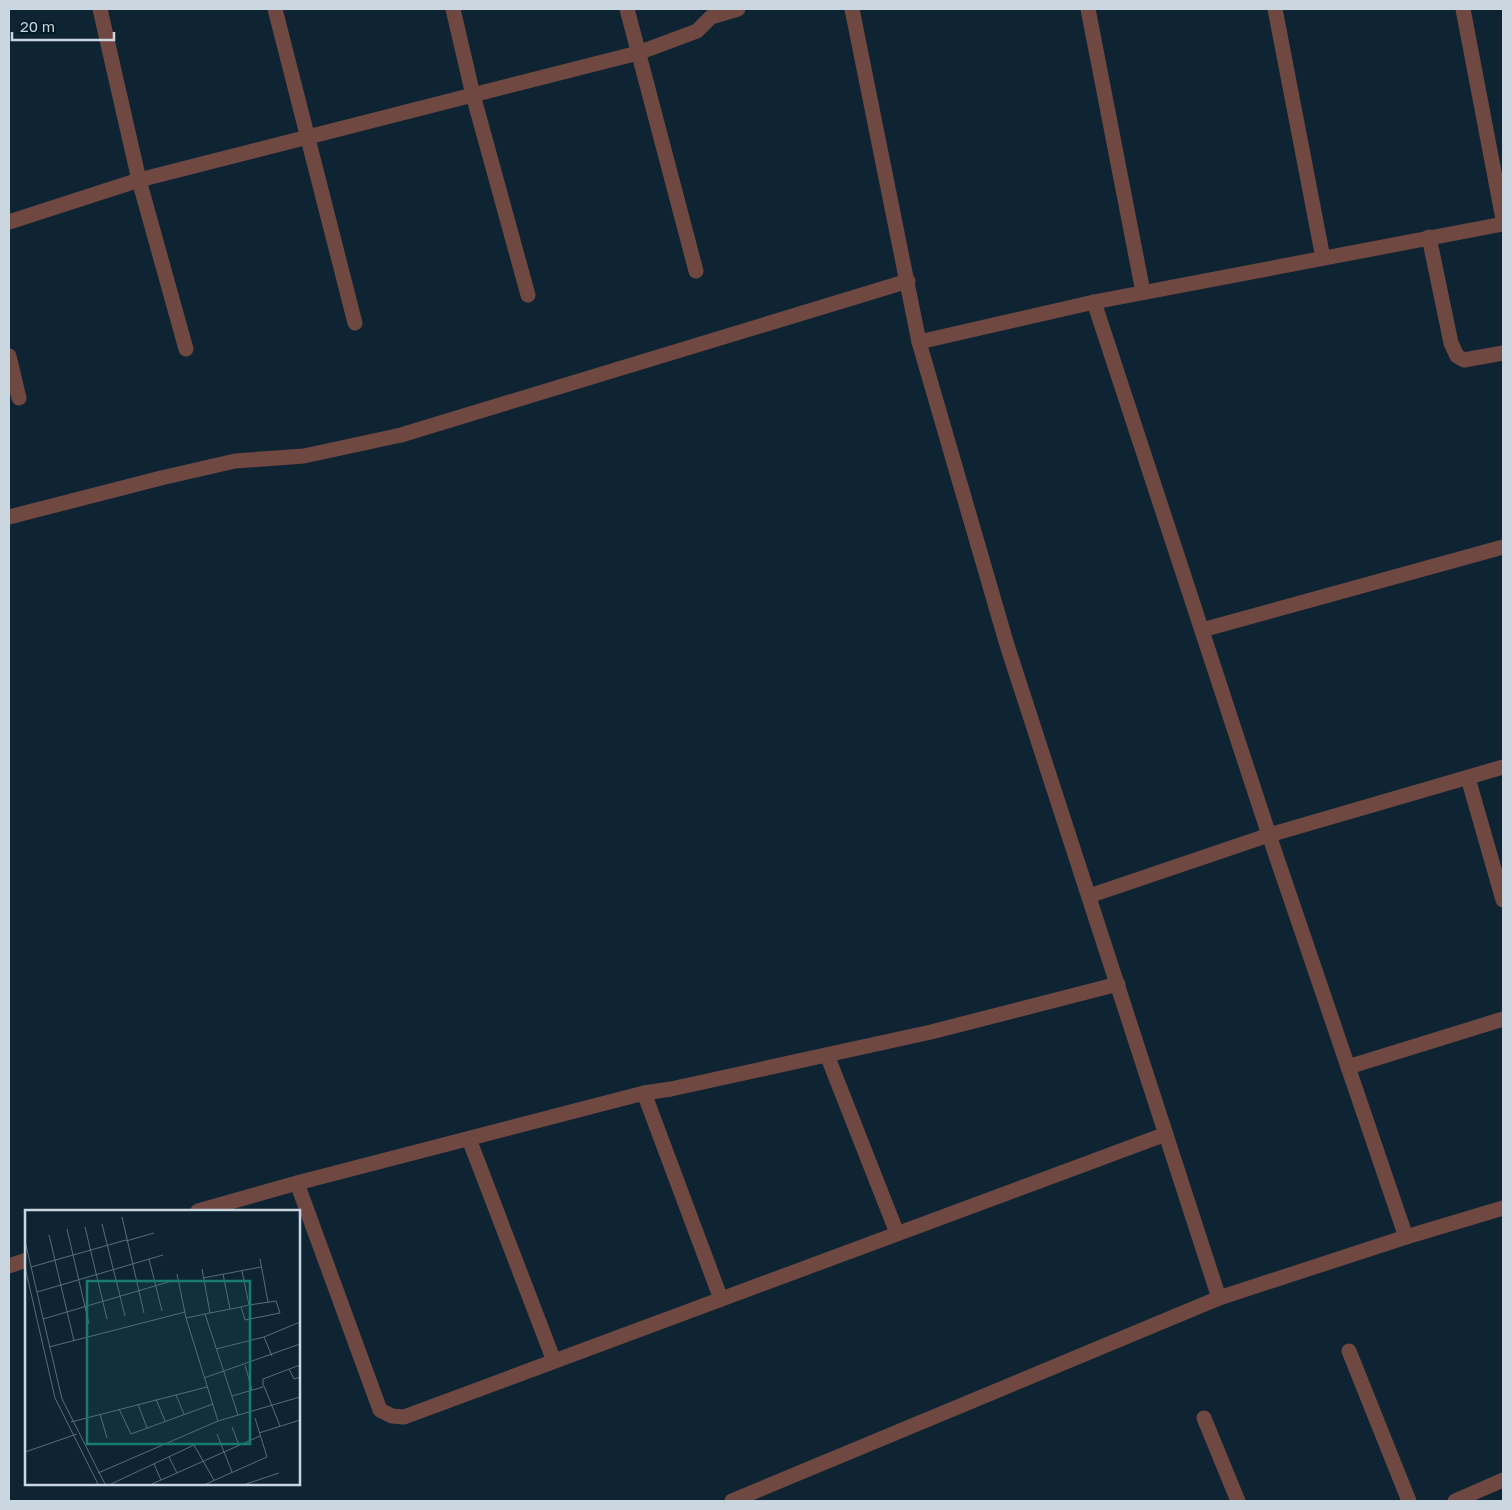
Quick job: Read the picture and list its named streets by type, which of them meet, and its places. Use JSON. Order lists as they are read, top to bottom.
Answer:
{
  "scale_bar": "20 m"
}
